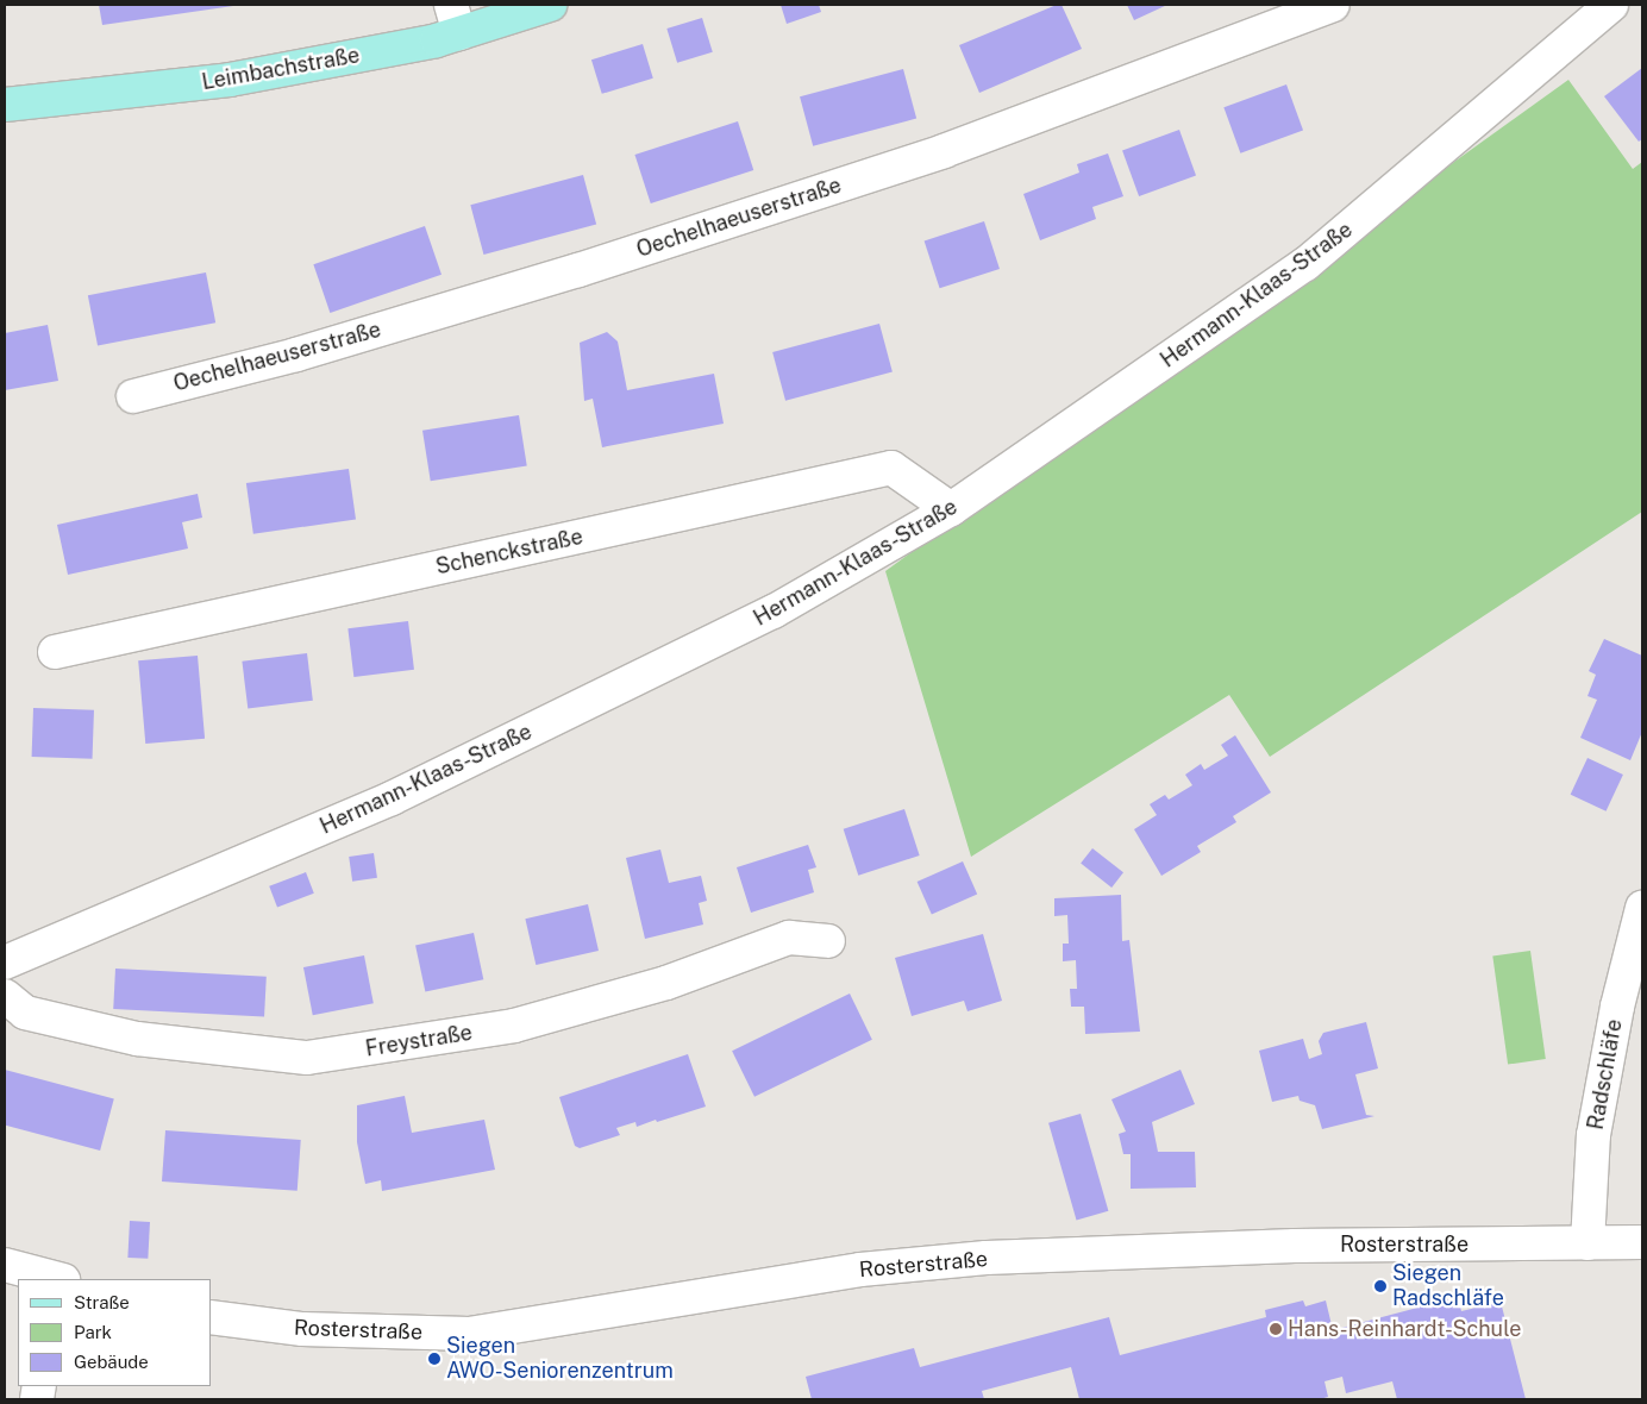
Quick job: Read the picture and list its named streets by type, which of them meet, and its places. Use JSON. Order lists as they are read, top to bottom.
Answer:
{
  "streets": {
    "main road": ["Leimbachstraße"],
    "street": [
      "Oechelhaeuserstraße",
      "Hermann-Klaas-Straße",
      "Schenckstraße",
      "Freystraße",
      "Radschläfe",
      "Rosterstraße"
    ]
  },
  "crossings": [
    ["Hermann-Klaas-Straße", "Schenckstraße"],
    ["Radschläfe", "Rosterstraße"]
  ],
  "places": ["Siegen Radschläfe", "Hans-Reinhardt-Schule", "Siegen AWO-Seniorenzentrum"],
  "legend": ["Straße", "Park", "Gebäude"]
}
